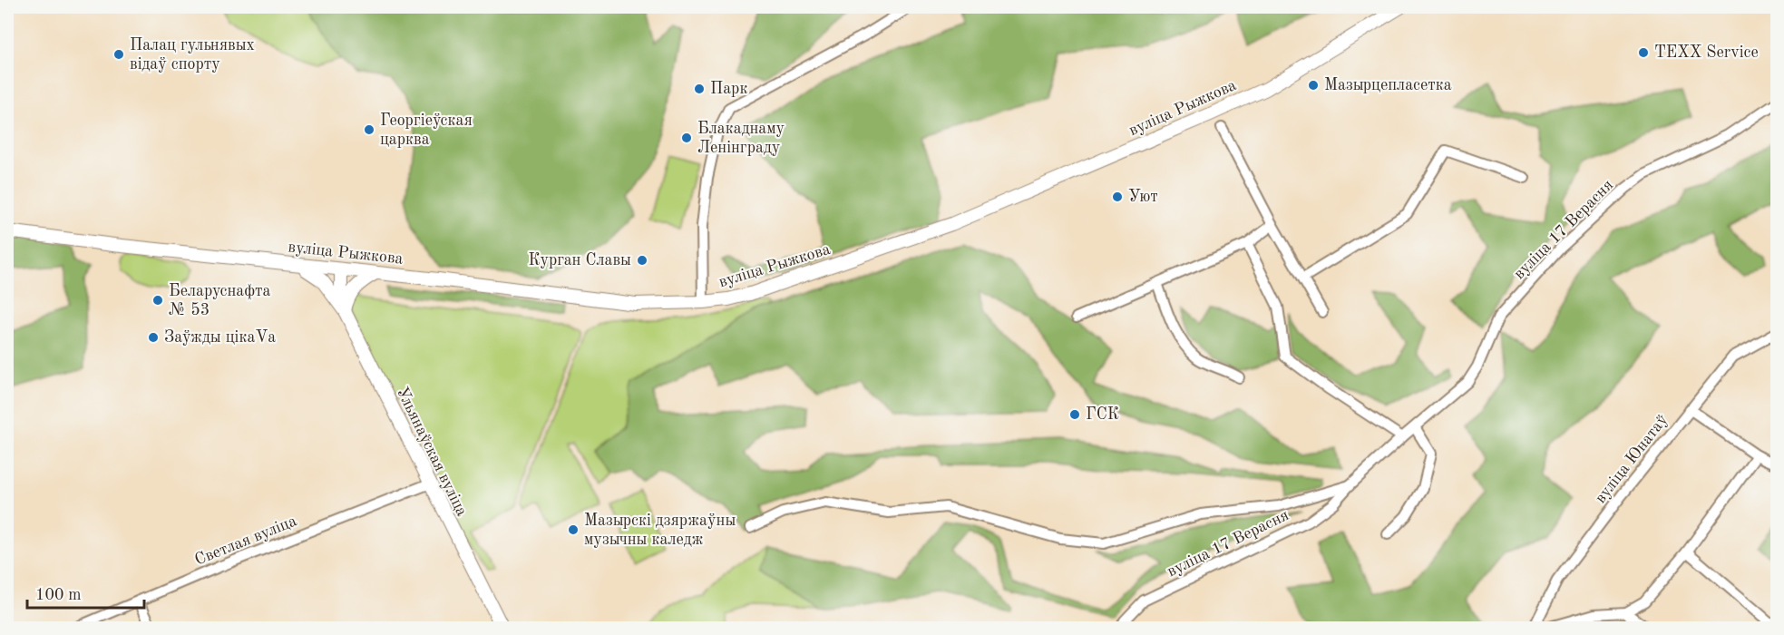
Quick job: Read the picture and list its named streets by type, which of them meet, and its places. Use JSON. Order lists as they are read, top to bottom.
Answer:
{
  "streets": {
    "main road": ["вуліца Рыжкова", "Ульянаўская вуліца"],
    "street": ["вуліца 17 Верасня", "вуліца Юнатаў", "Светлая вуліца"]
  },
  "crossings": [
    ["вуліца Рыжкова", "Ульянаўская вуліца"],
    ["Ульянаўская вуліца", "Светлая вуліца"]
  ],
  "places": [
    "TEXX Service",
    "Палац гульнявых відаў спорту",
    "Мазырцепласетка",
    "Парк",
    "Георгіеўская царква",
    "Блакаднаму Ленінграду",
    "Уют",
    "Курган Славы",
    "Беларуснафта № 53",
    "Заўжды цікаVа",
    "ГСК",
    "Мазырскі дзяржаўны музычны каледж"
  ],
  "scale_bar": "100 m"
}
